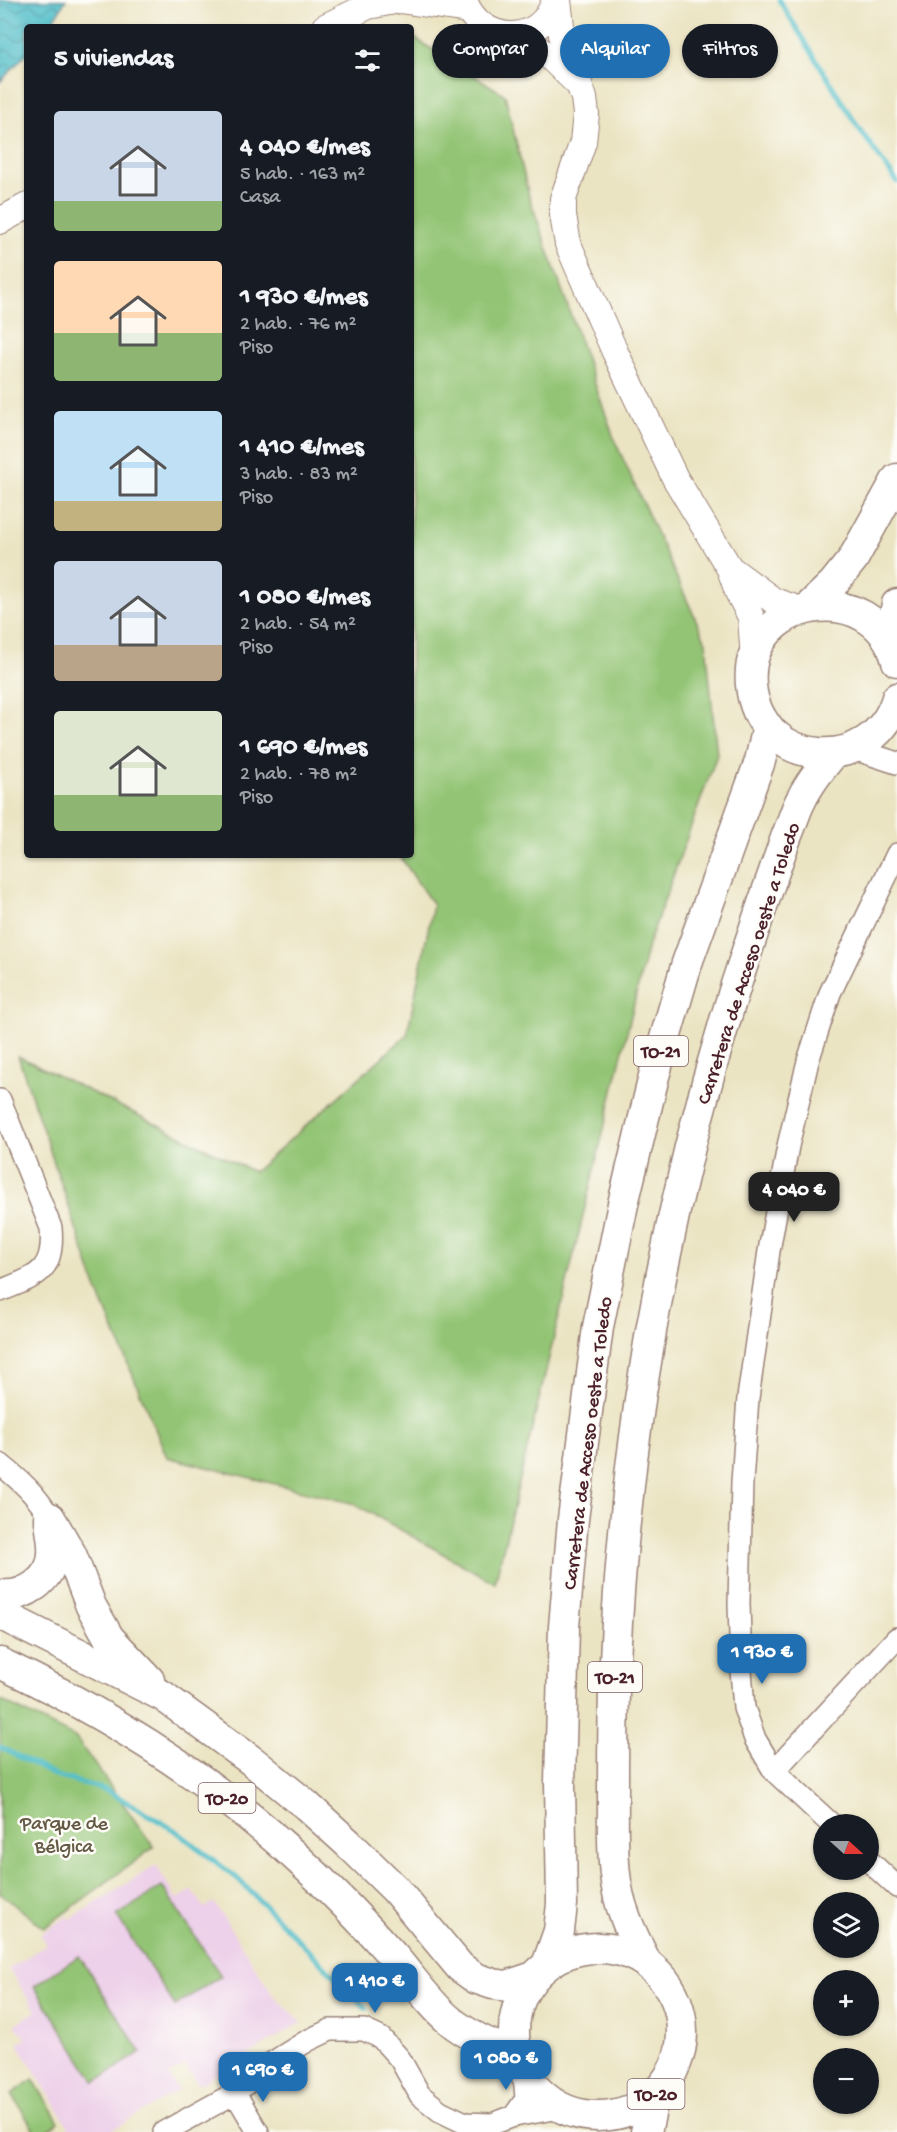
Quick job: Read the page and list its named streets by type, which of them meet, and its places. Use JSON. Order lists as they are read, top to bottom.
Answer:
{
  "streets": {
    "highway": ["Carretera de Acceso oeste a Toledo", "TO-21", "TO-20"]
  },
  "crossings": [
    ["Carretera de Acceso oeste a Toledo", "TO-20"]
  ],
  "parks": ["Parque de Bélgica"],
  "north": "right",
  "page": {
    "chip": ["Comprar", "Alquilar", "Filtros"],
    "heading": "5 viviendas",
    "list": [
      {
        "name": "4 040 €/mes",
        "note": "5 hab. · 163 m² · Casa"
      },
      {
        "name": "1 930 €/mes",
        "note": "2 hab. · 76 m² · Piso"
      },
      {
        "name": "1 410 €/mes",
        "note": "3 hab. · 83 m² · Piso"
      },
      {
        "name": "1 080 €/mes",
        "note": "2 hab. · 54 m² · Piso"
      },
      {
        "name": "1 690 €/mes",
        "note": "2 hab. · 78 m² · Piso"
      }
    ],
    "price": [
      "4 040 €",
      "1 930 €",
      "1 410 €",
      "1 080 €",
      "1 690 €"
    ],
    "map_buttons": ["+", "−"]
  }
}
